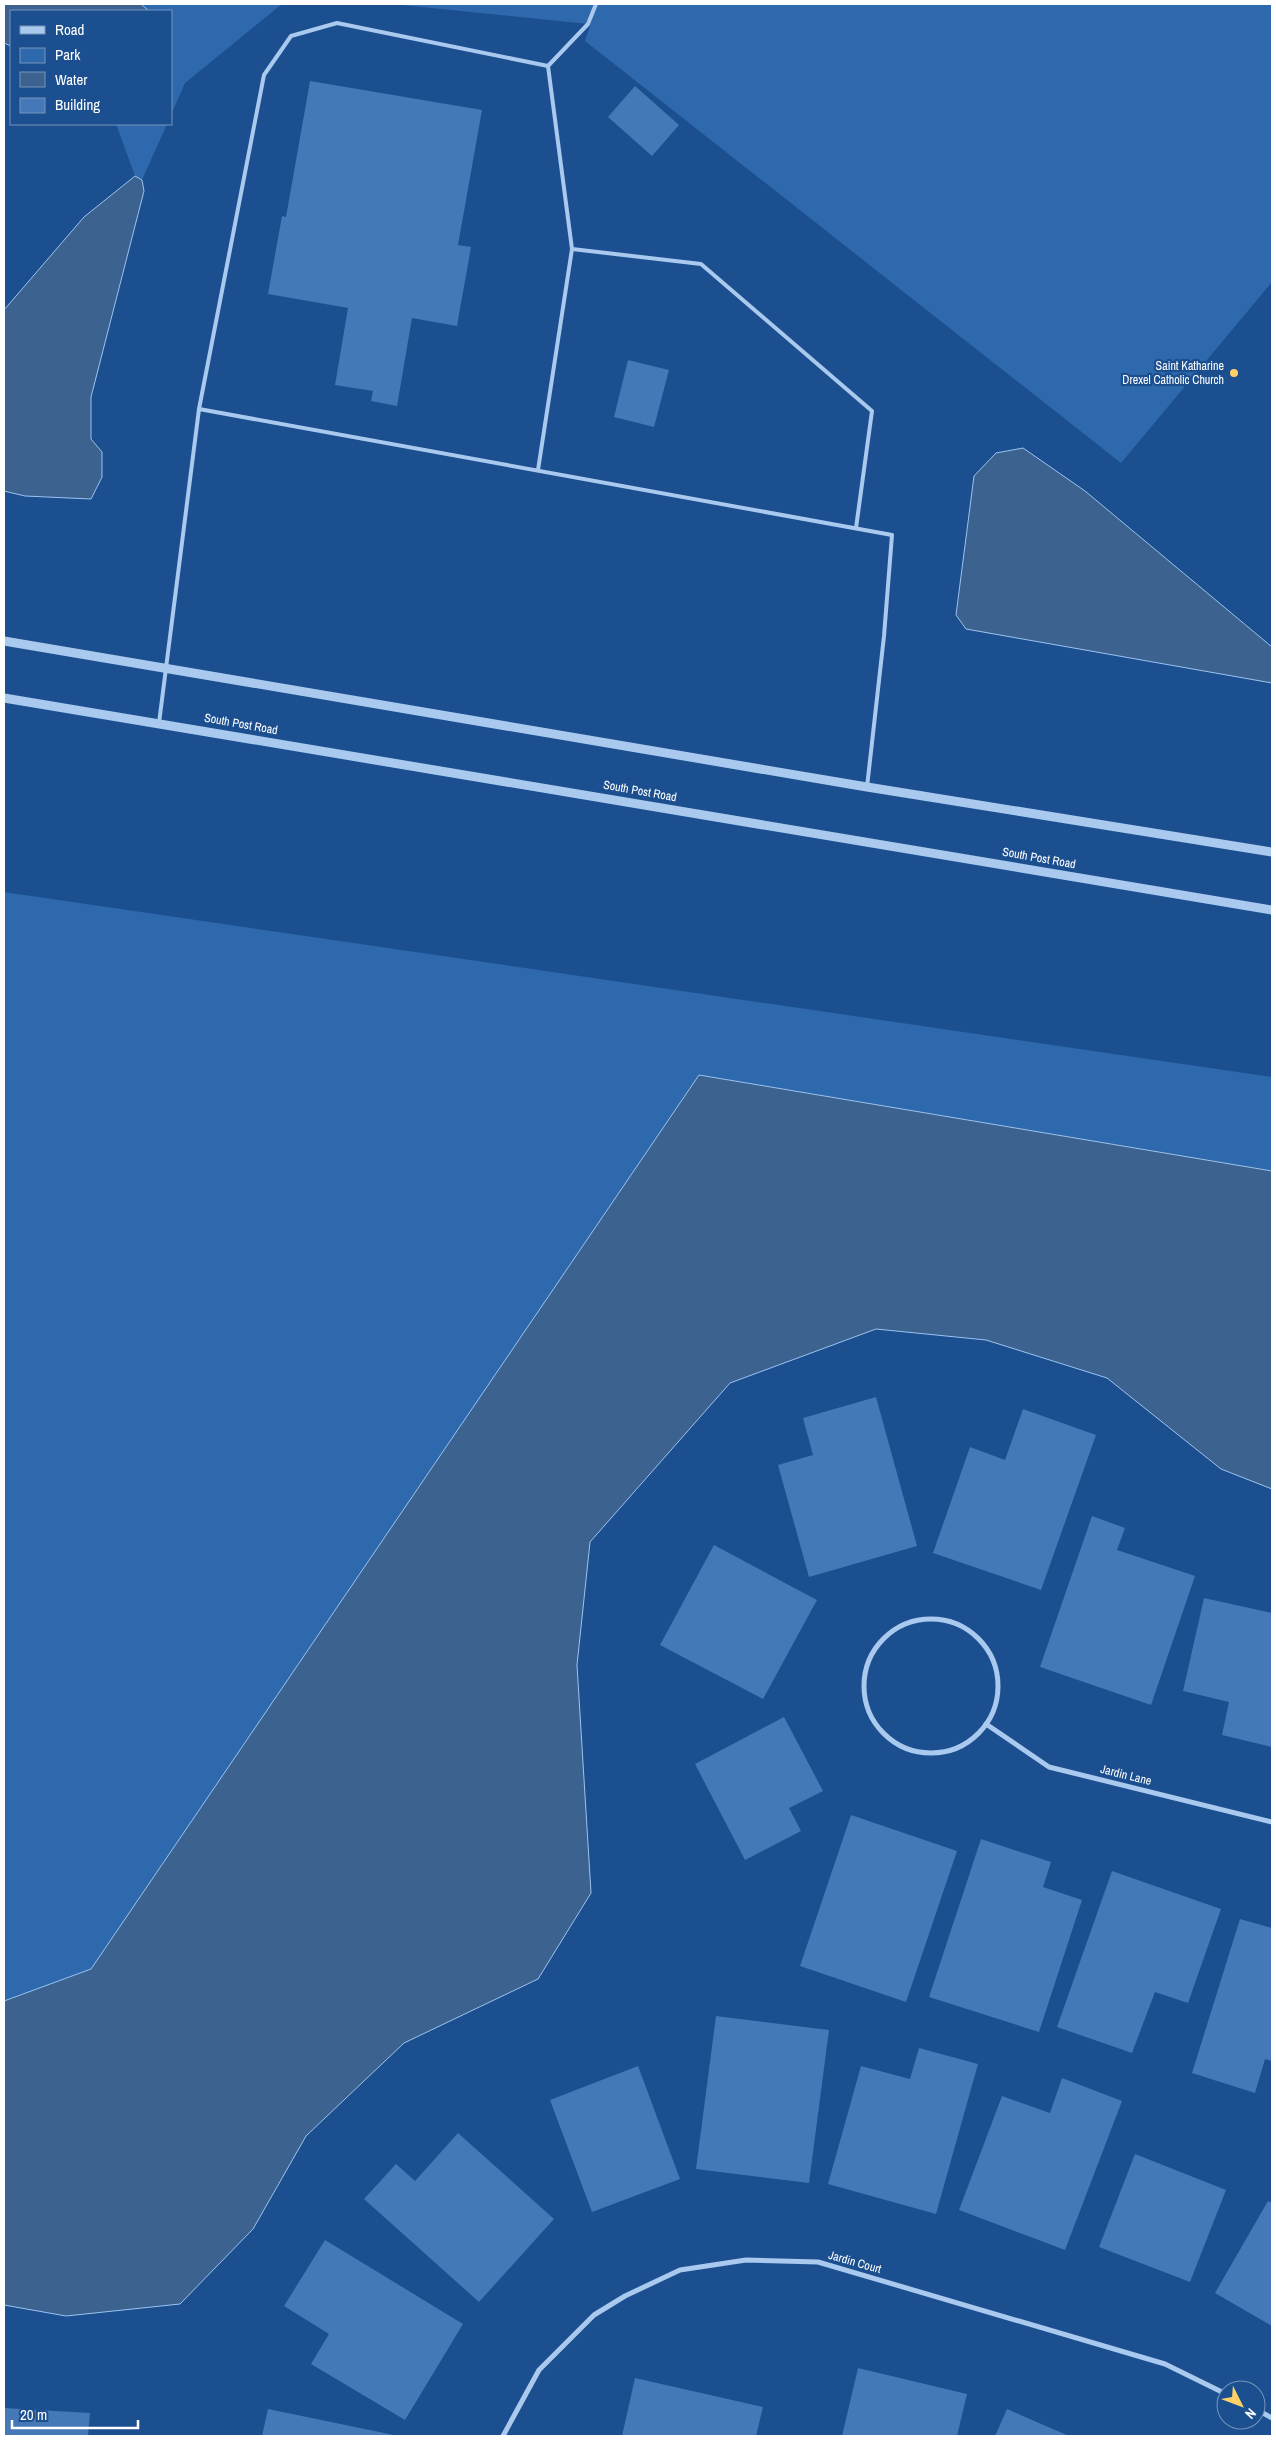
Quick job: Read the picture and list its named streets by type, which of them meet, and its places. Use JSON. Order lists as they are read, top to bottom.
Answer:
{
  "streets": {
    "street": ["South Post Road", "Jardin Lane", "Jardin Court"]
  },
  "places": ["Saint Katharine Drexel Catholic Church"],
  "legend": [
    "Road",
    "Park",
    "Water",
    "Building"
  ],
  "scale_bar": "20 m",
  "north": "bottom right"
}
